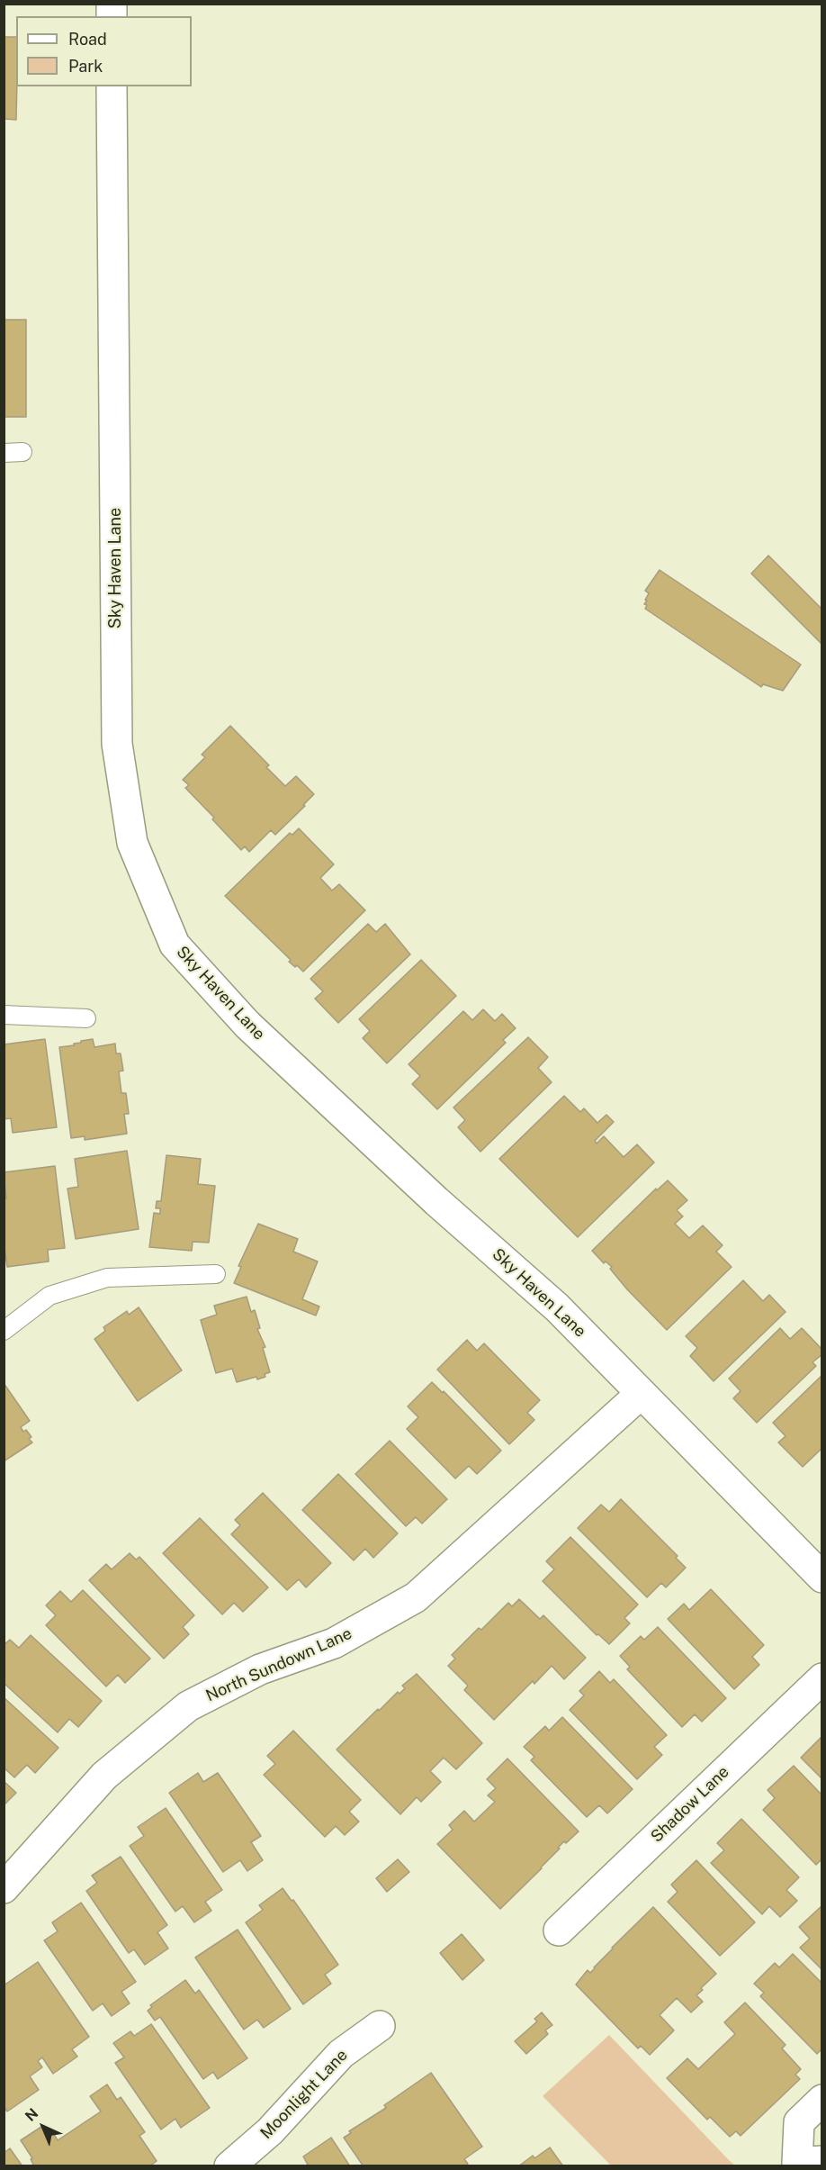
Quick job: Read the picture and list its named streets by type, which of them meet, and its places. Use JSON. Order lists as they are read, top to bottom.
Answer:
{
  "streets": {
    "street": [
      "Sky Haven Lane",
      "North Sundown Lane",
      "Shadow Lane",
      "Moonlight Lane"
    ]
  },
  "crossings": [
    ["Sky Haven Lane", "North Sundown Lane"]
  ],
  "legend": ["Road", "Park"],
  "north": "top left"
}
